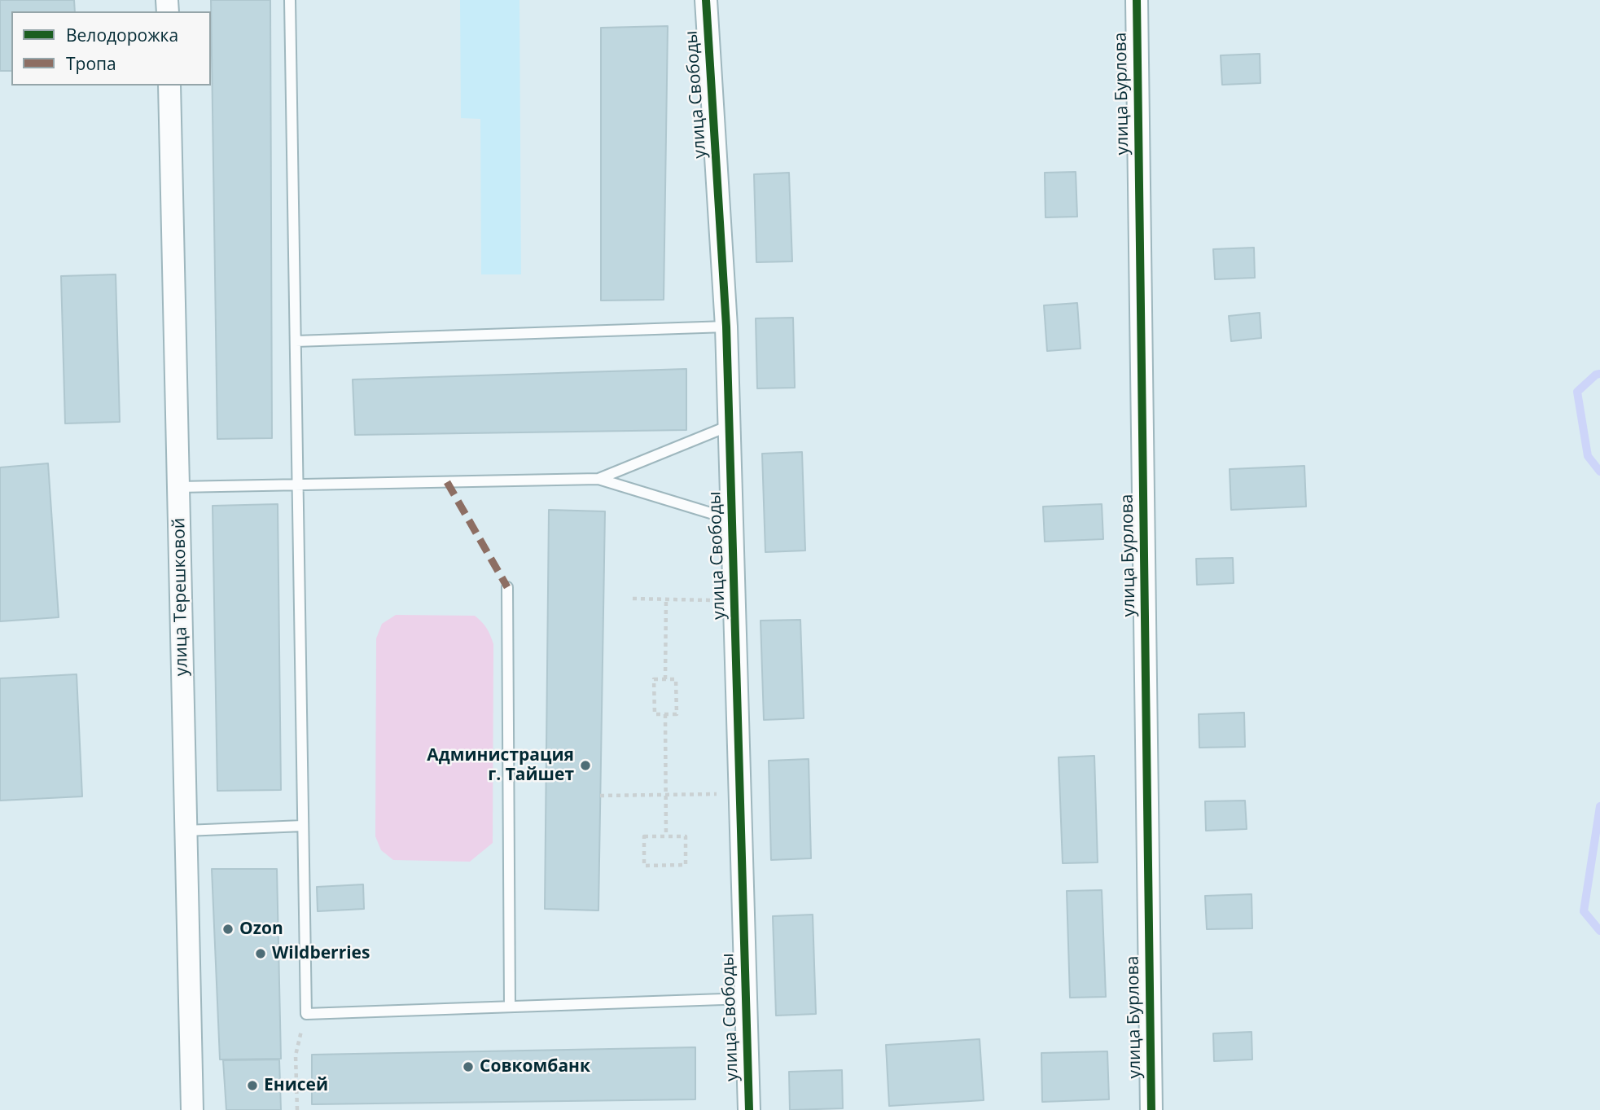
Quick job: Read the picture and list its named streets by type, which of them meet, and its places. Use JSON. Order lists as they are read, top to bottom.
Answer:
{
  "streets": {
    "street": ["улица Бурлова", "улица Свободы", "улица Терешковой"]
  },
  "places": [
    "Администрация г. Тайшет",
    "Ozon",
    "Wildberries",
    "Совкомбанк",
    "Енисей"
  ],
  "legend": ["Велодорожка", "Тропа"]
}
